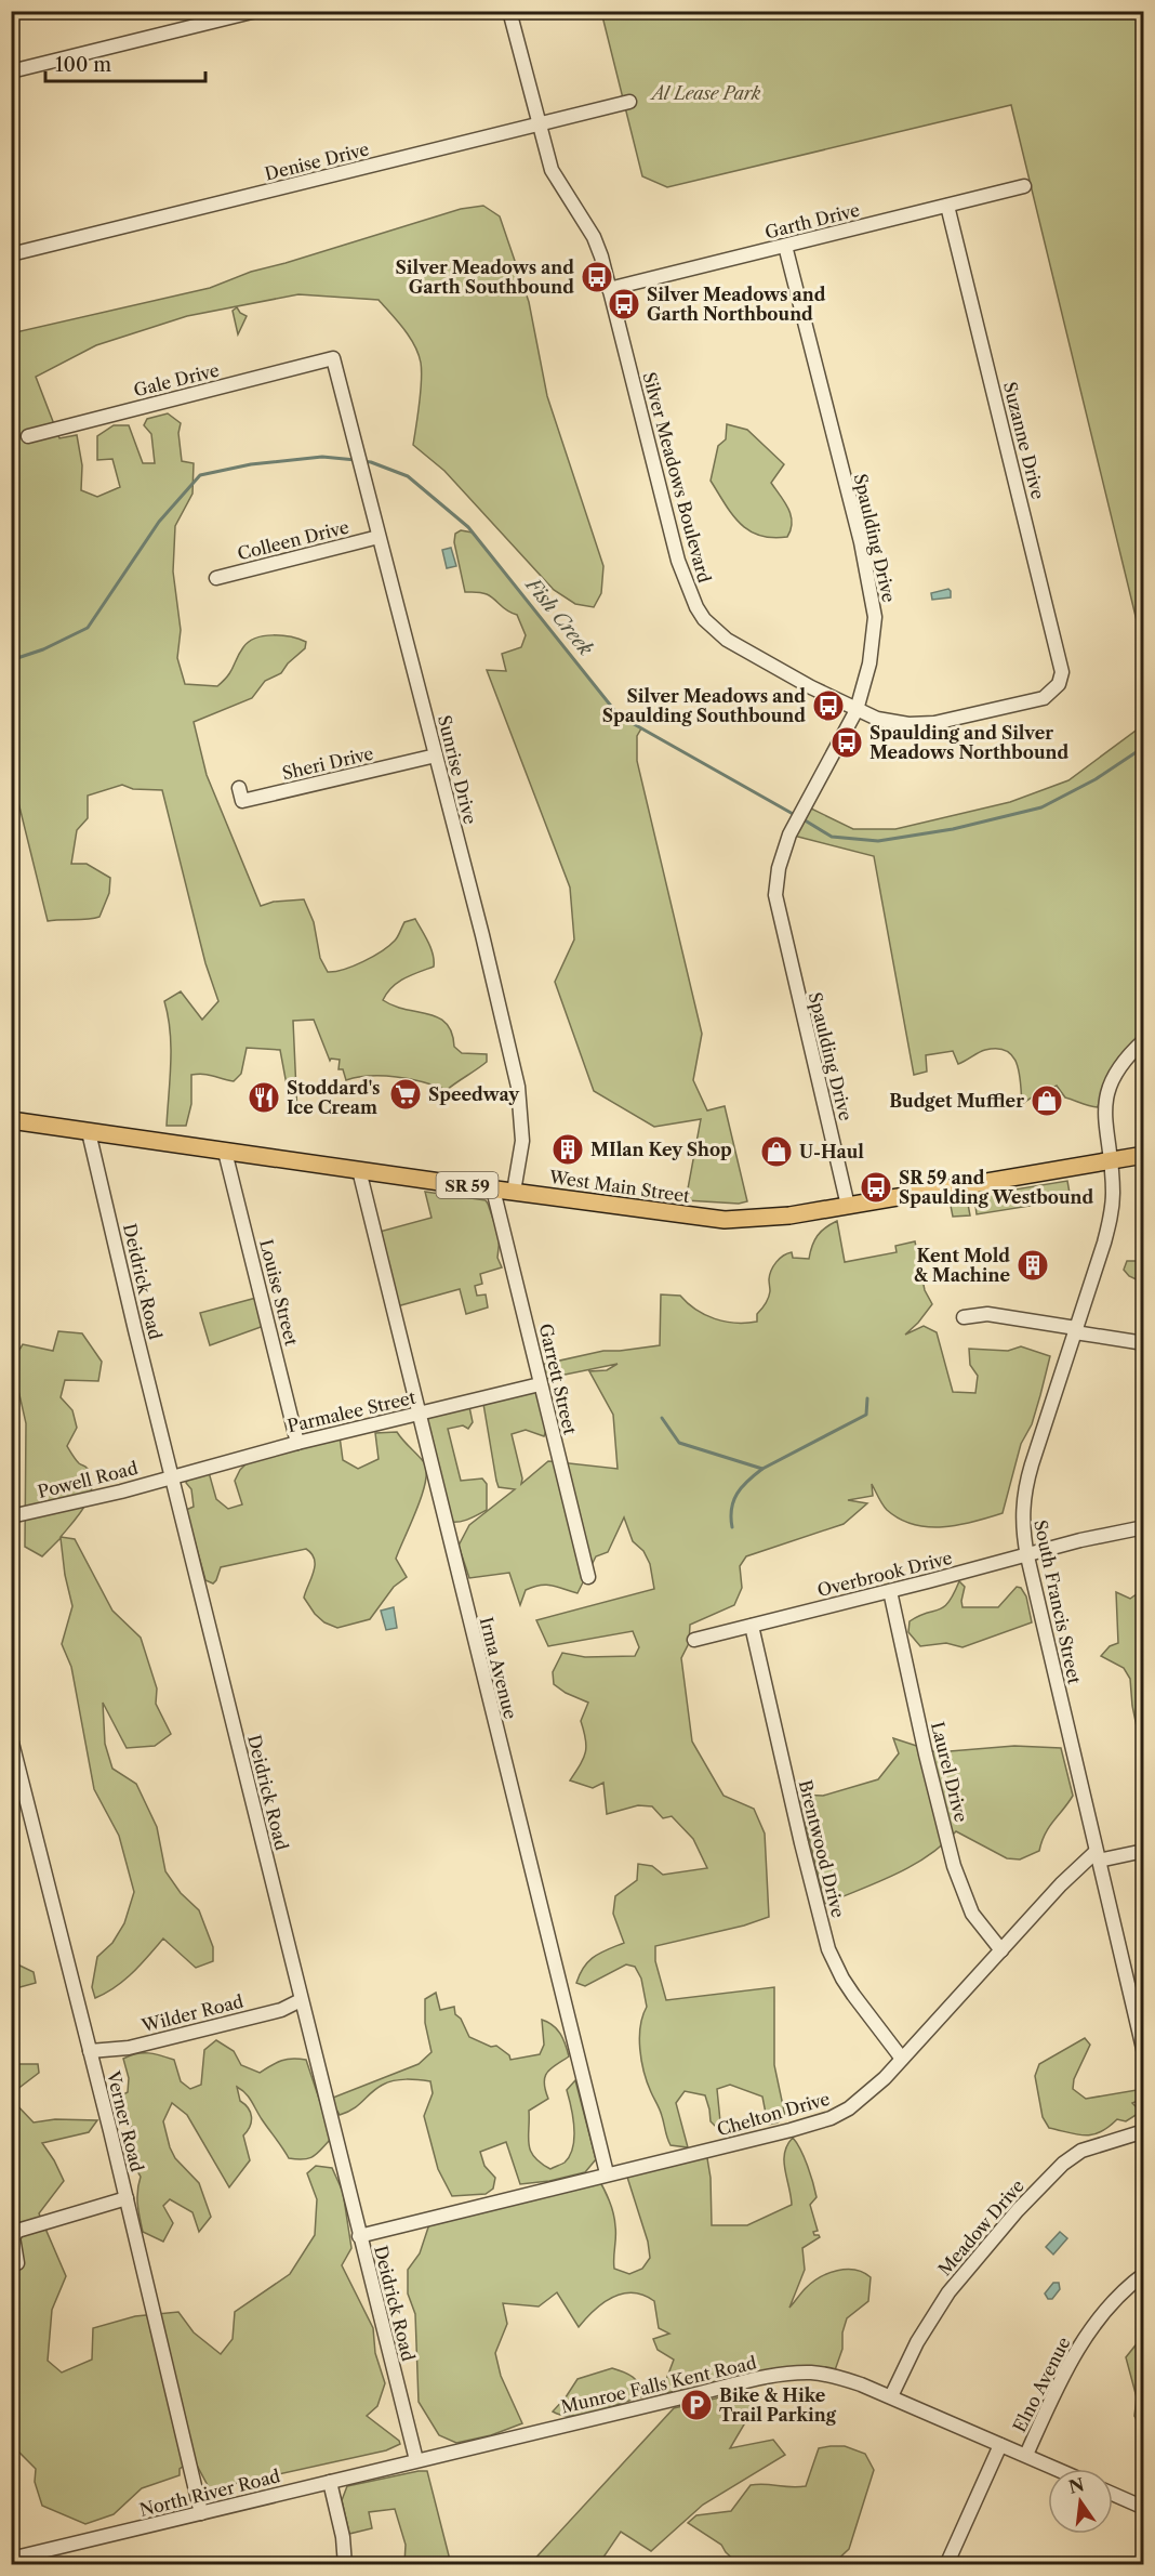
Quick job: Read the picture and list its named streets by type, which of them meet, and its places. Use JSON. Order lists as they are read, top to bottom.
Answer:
{
  "streets": {
    "main road": ["SR 59", "West Main Street"],
    "street": [
      "Denise Drive",
      "Garth Drive",
      "Gale Drive",
      "Suzanne Drive",
      "Silver Meadows Boulevard",
      "Spaulding Drive",
      "Colleen Drive",
      "Sheri Drive",
      "Sunrise Drive",
      "Deidrick Road",
      "Louise Street",
      "Garrett Street",
      "Parmalee Street",
      "Powell Road",
      "Overbrook Drive",
      "South Francis Street",
      "Irma Avenue",
      "Laurel Drive",
      "Brentwood Drive",
      "Wilder Road",
      "Chelton Drive",
      "Verner Road",
      "Meadow Drive",
      "Munroe Falls Kent Road",
      "Elno Avenue",
      "North River Road"
    ]
  },
  "crossings": [
    ["Denise Drive", "Silver Meadows Boulevard"],
    ["Garth Drive", "Suzanne Drive"],
    ["Garth Drive", "Silver Meadows Boulevard"],
    ["Garth Drive", "Spaulding Drive"],
    ["Gale Drive", "Sunrise Drive"],
    ["Suzanne Drive", "Silver Meadows Boulevard"],
    ["Silver Meadows Boulevard", "Spaulding Drive"],
    ["Spaulding Drive", "West Main Street"],
    ["Colleen Drive", "Sunrise Drive"],
    ["Sheri Drive", "Sunrise Drive"],
    ["Sunrise Drive", "West Main Street"],
    ["SR 59", "West Main Street"],
    ["SR 59", "Deidrick Road"],
    ["West Main Street", "Deidrick Road"],
    ["West Main Street", "Louise Street"],
    ["West Main Street", "Garrett Street"],
    ["West Main Street", "South Francis Street"],
    ["West Main Street", "Irma Avenue"],
    ["Deidrick Road", "Parmalee Street"],
    ["Deidrick Road", "Powell Road"],
    ["Deidrick Road", "Wilder Road"],
    ["Deidrick Road", "Chelton Drive"],
    ["Deidrick Road", "Munroe Falls Kent Road"],
    ["Deidrick Road", "North River Road"],
    ["Louise Street", "Parmalee Street"],
    ["Garrett Street", "Parmalee Street"],
    ["Parmalee Street", "Powell Road"],
    ["Parmalee Street", "Irma Avenue"],
    ["Overbrook Drive", "South Francis Street"],
    ["Overbrook Drive", "Laurel Drive"],
    ["Overbrook Drive", "Brentwood Drive"],
    ["South Francis Street", "Chelton Drive"],
    ["Irma Avenue", "Chelton Drive"],
    ["Laurel Drive", "Chelton Drive"],
    ["Brentwood Drive", "Chelton Drive"],
    ["Wilder Road", "Verner Road"],
    ["Verner Road", "North River Road"],
    ["Meadow Drive", "Munroe Falls Kent Road"],
    ["Munroe Falls Kent Road", "Elno Avenue"],
    ["Munroe Falls Kent Road", "North River Road"]
  ],
  "water": ["Fish Creek"],
  "parks": ["Al Lease Park"],
  "places": {
    "bus stop": [
      "Silver Meadows and Garth Southbound",
      "Silver Meadows and Garth Northbound",
      "Silver Meadows and Spaulding Southbound",
      "Spaulding and Silver Meadows Northbound",
      "SR 59 and Spaulding Westbound"
    ],
    "supermarket": ["Speedway"],
    "restaurant": ["Stoddard's Ice Cream"],
    "shop": ["Budget Muffler", "U-Haul"],
    "building": ["MIlan Key Shop", "Kent Mold & Machine"],
    "parking": ["Bike & Hike Trail Parking"]
  },
  "scale_bar": "100 m",
  "north": "top"
}
